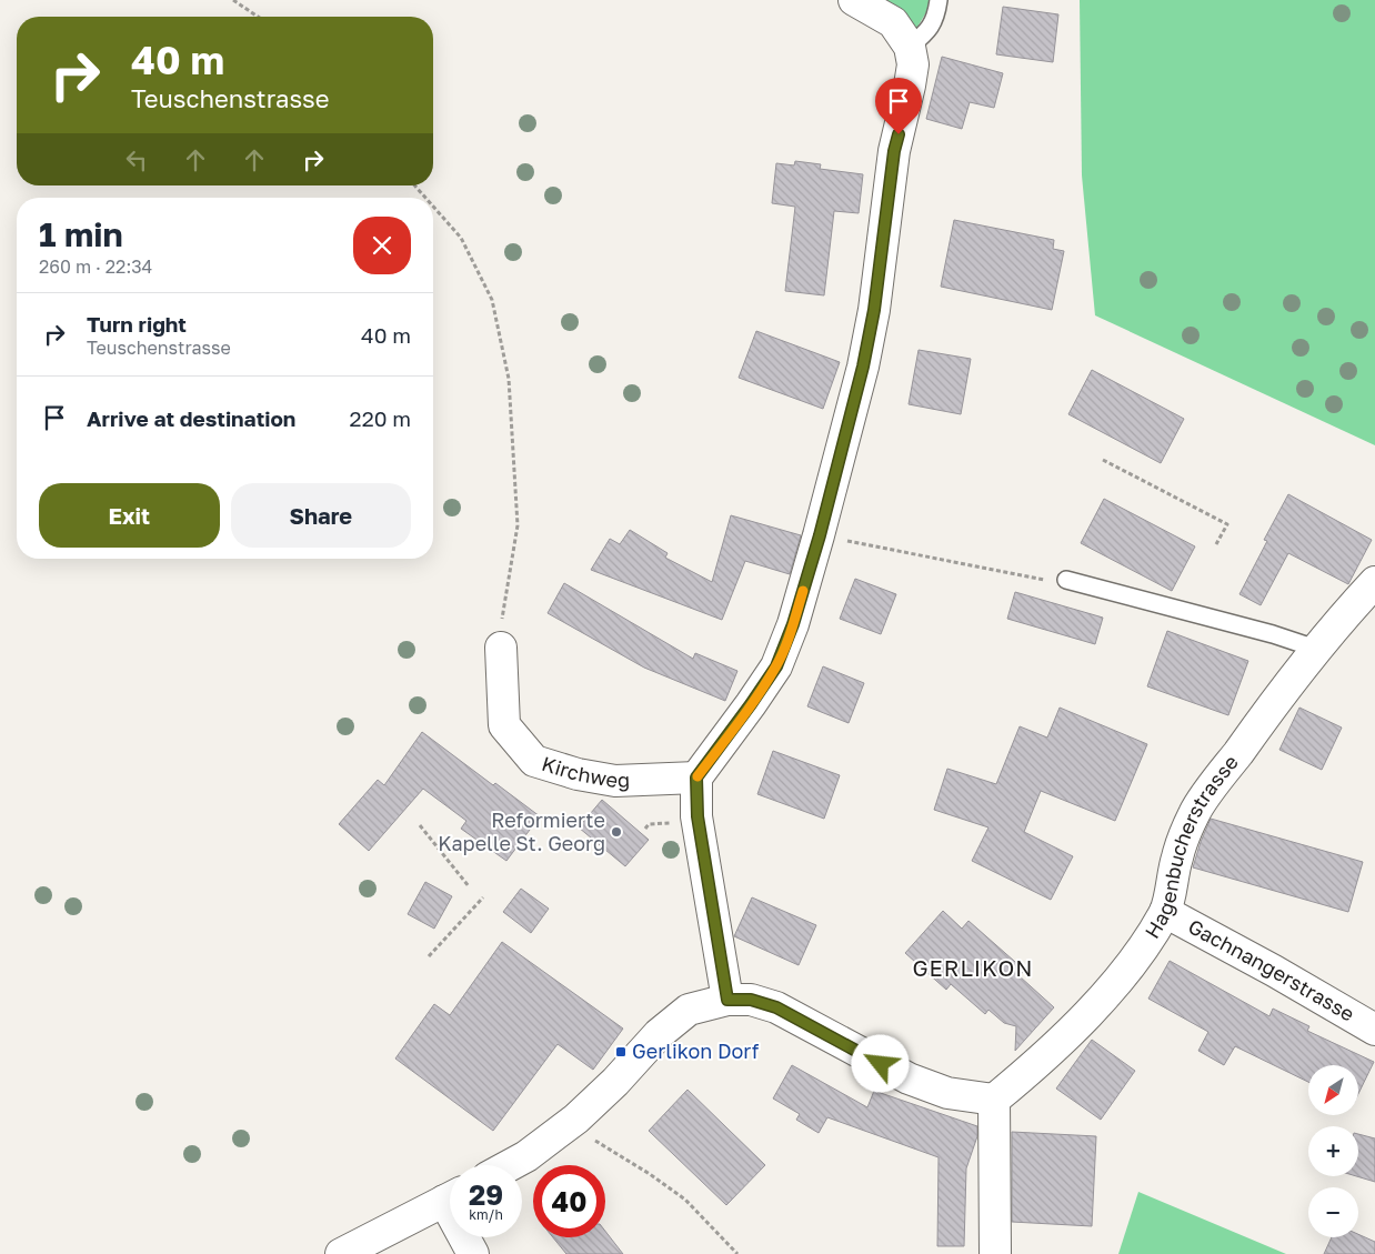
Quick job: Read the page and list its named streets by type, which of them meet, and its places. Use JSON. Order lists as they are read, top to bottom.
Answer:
{
  "streets": {
    "street": ["Kirchweg", "Hagenbucherstrasse", "Gachnangerstrasse"]
  },
  "crossings": [
    ["Hagenbucherstrasse", "Gachnangerstrasse"]
  ],
  "districts": ["GERLIKON"],
  "places": {
    "other": ["Reformierte Kapelle St. Georg"],
    "transit": ["Gerlikon Dorf"]
  },
  "north": "bottom left",
  "page": {
    "turn": ["40 m", "Teuschenstrasse"],
    "heading": ["1 min", "260 m · 22:34"],
    "list": [
      {
        "name": "Turn right",
        "note": "Teuschenstrasse",
        "value": "40 m"
      },
      {
        "name": "Arrive at destination",
        "value": "220 m"
      }
    ],
    "buttons": ["Exit", "Share"],
    "map_buttons": ["+", "−"],
    "speed": "29 km/h",
    "limit": "40"
  }
}
